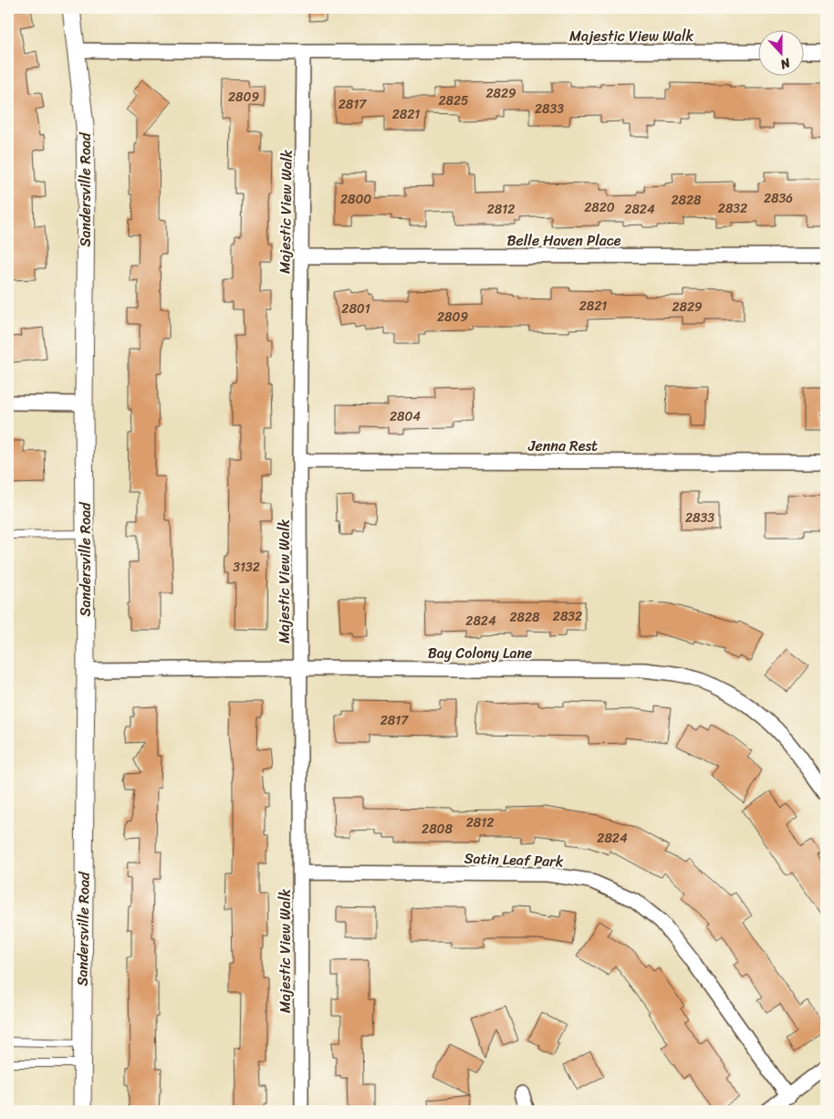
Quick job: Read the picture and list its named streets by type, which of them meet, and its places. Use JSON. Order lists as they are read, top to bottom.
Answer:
{
  "streets": {
    "street": [
      "Majestic View Walk",
      "Sandersville Road",
      "Belle Haven Place",
      "Jenna Rest",
      "Bay Colony Lane",
      "Satin Leaf Park"
    ]
  },
  "crossings": [
    ["Majestic View Walk", "Sandersville Road"],
    ["Majestic View Walk", "Belle Haven Place"],
    ["Majestic View Walk", "Jenna Rest"],
    ["Majestic View Walk", "Bay Colony Lane"],
    ["Majestic View Walk", "Satin Leaf Park"],
    ["Sandersville Road", "Bay Colony Lane"]
  ],
  "house_numbers": [
    "2829",
    "2809",
    "2825",
    "2817",
    "2833",
    "2821",
    "2836",
    "2800",
    "2828",
    "2820",
    "2832",
    "2812",
    "2824",
    "2821",
    "2829",
    "2801",
    "2809",
    "2804",
    "2833",
    "3132",
    "2832",
    "2828",
    "2824",
    "2817",
    "2812",
    "2808",
    "2824"
  ],
  "north": "bottom"
}
